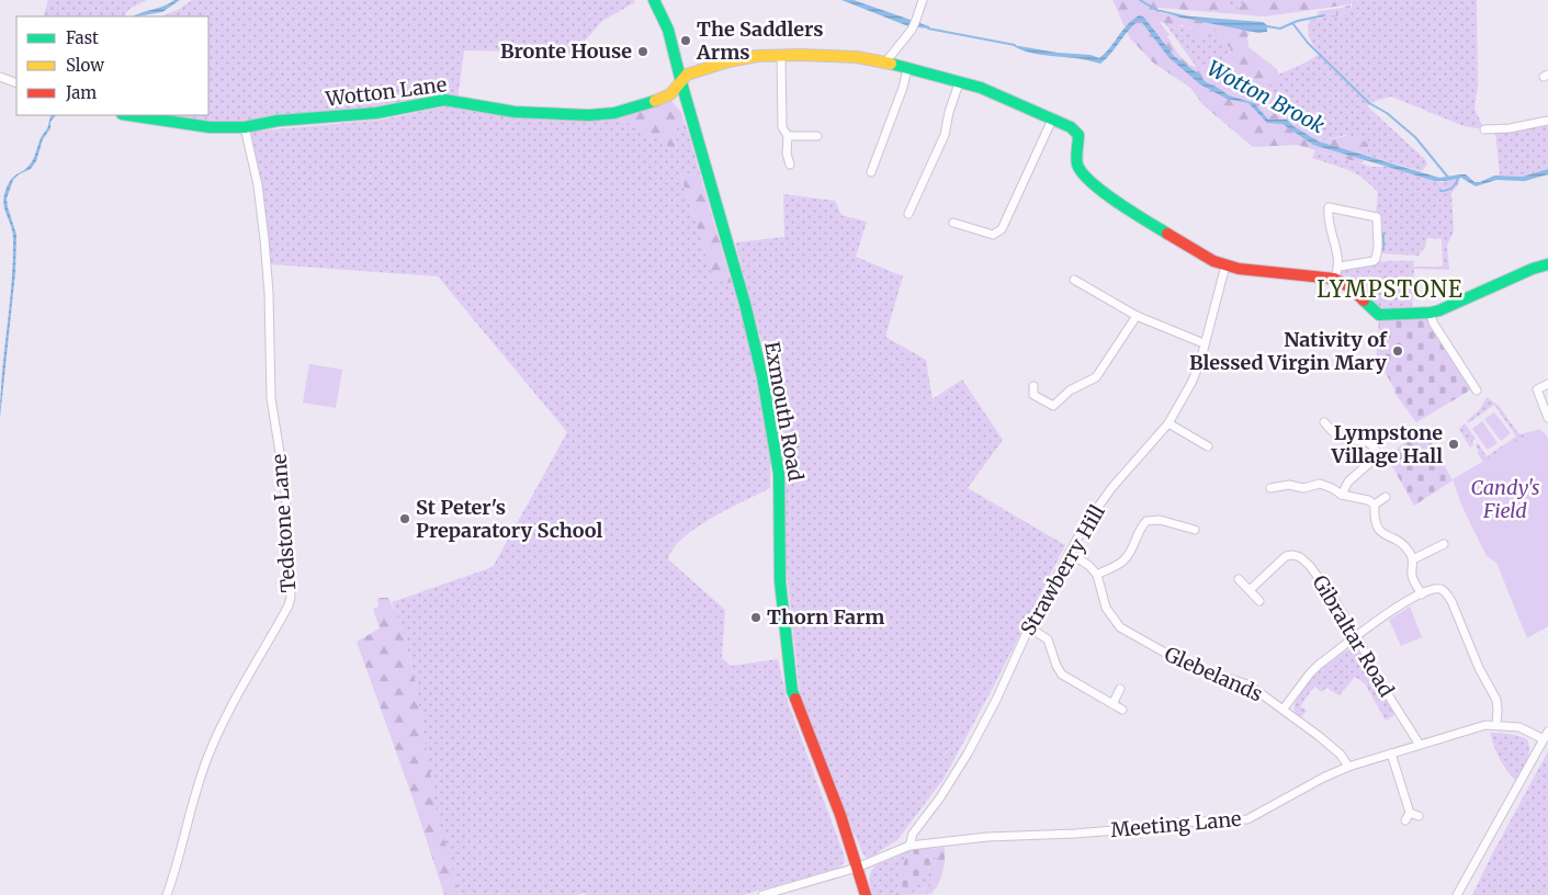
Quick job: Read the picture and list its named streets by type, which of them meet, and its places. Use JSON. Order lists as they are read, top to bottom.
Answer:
{
  "streets": {
    "main road": ["Wotton Lane", "Exmouth Road"],
    "street": [
      "Tedstone Lane",
      "Strawberry Hill",
      "Gibraltar Road",
      "Glebelands",
      "Meeting Lane"
    ]
  },
  "crossings": [
    ["Wotton Lane", "Exmouth Road"],
    ["Wotton Lane", "Tedstone Lane"],
    ["Wotton Lane", "Strawberry Hill"],
    ["Exmouth Road", "Meeting Lane"],
    ["Strawberry Hill", "Meeting Lane"],
    ["Gibraltar Road", "Meeting Lane"],
    ["Glebelands", "Meeting Lane"]
  ],
  "districts": ["LYMPSTONE"],
  "water": ["Wotton Brook"],
  "parks": ["Candy's Field"],
  "places": [
    "The Saddlers Arms",
    "Bronte House",
    "Nativity of Blessed Virgin Mary",
    "Lympstone Village Hall",
    "St Peter's Preparatory School",
    "Thorn Farm"
  ],
  "legend": ["Fast", "Slow", "Jam"]
}
